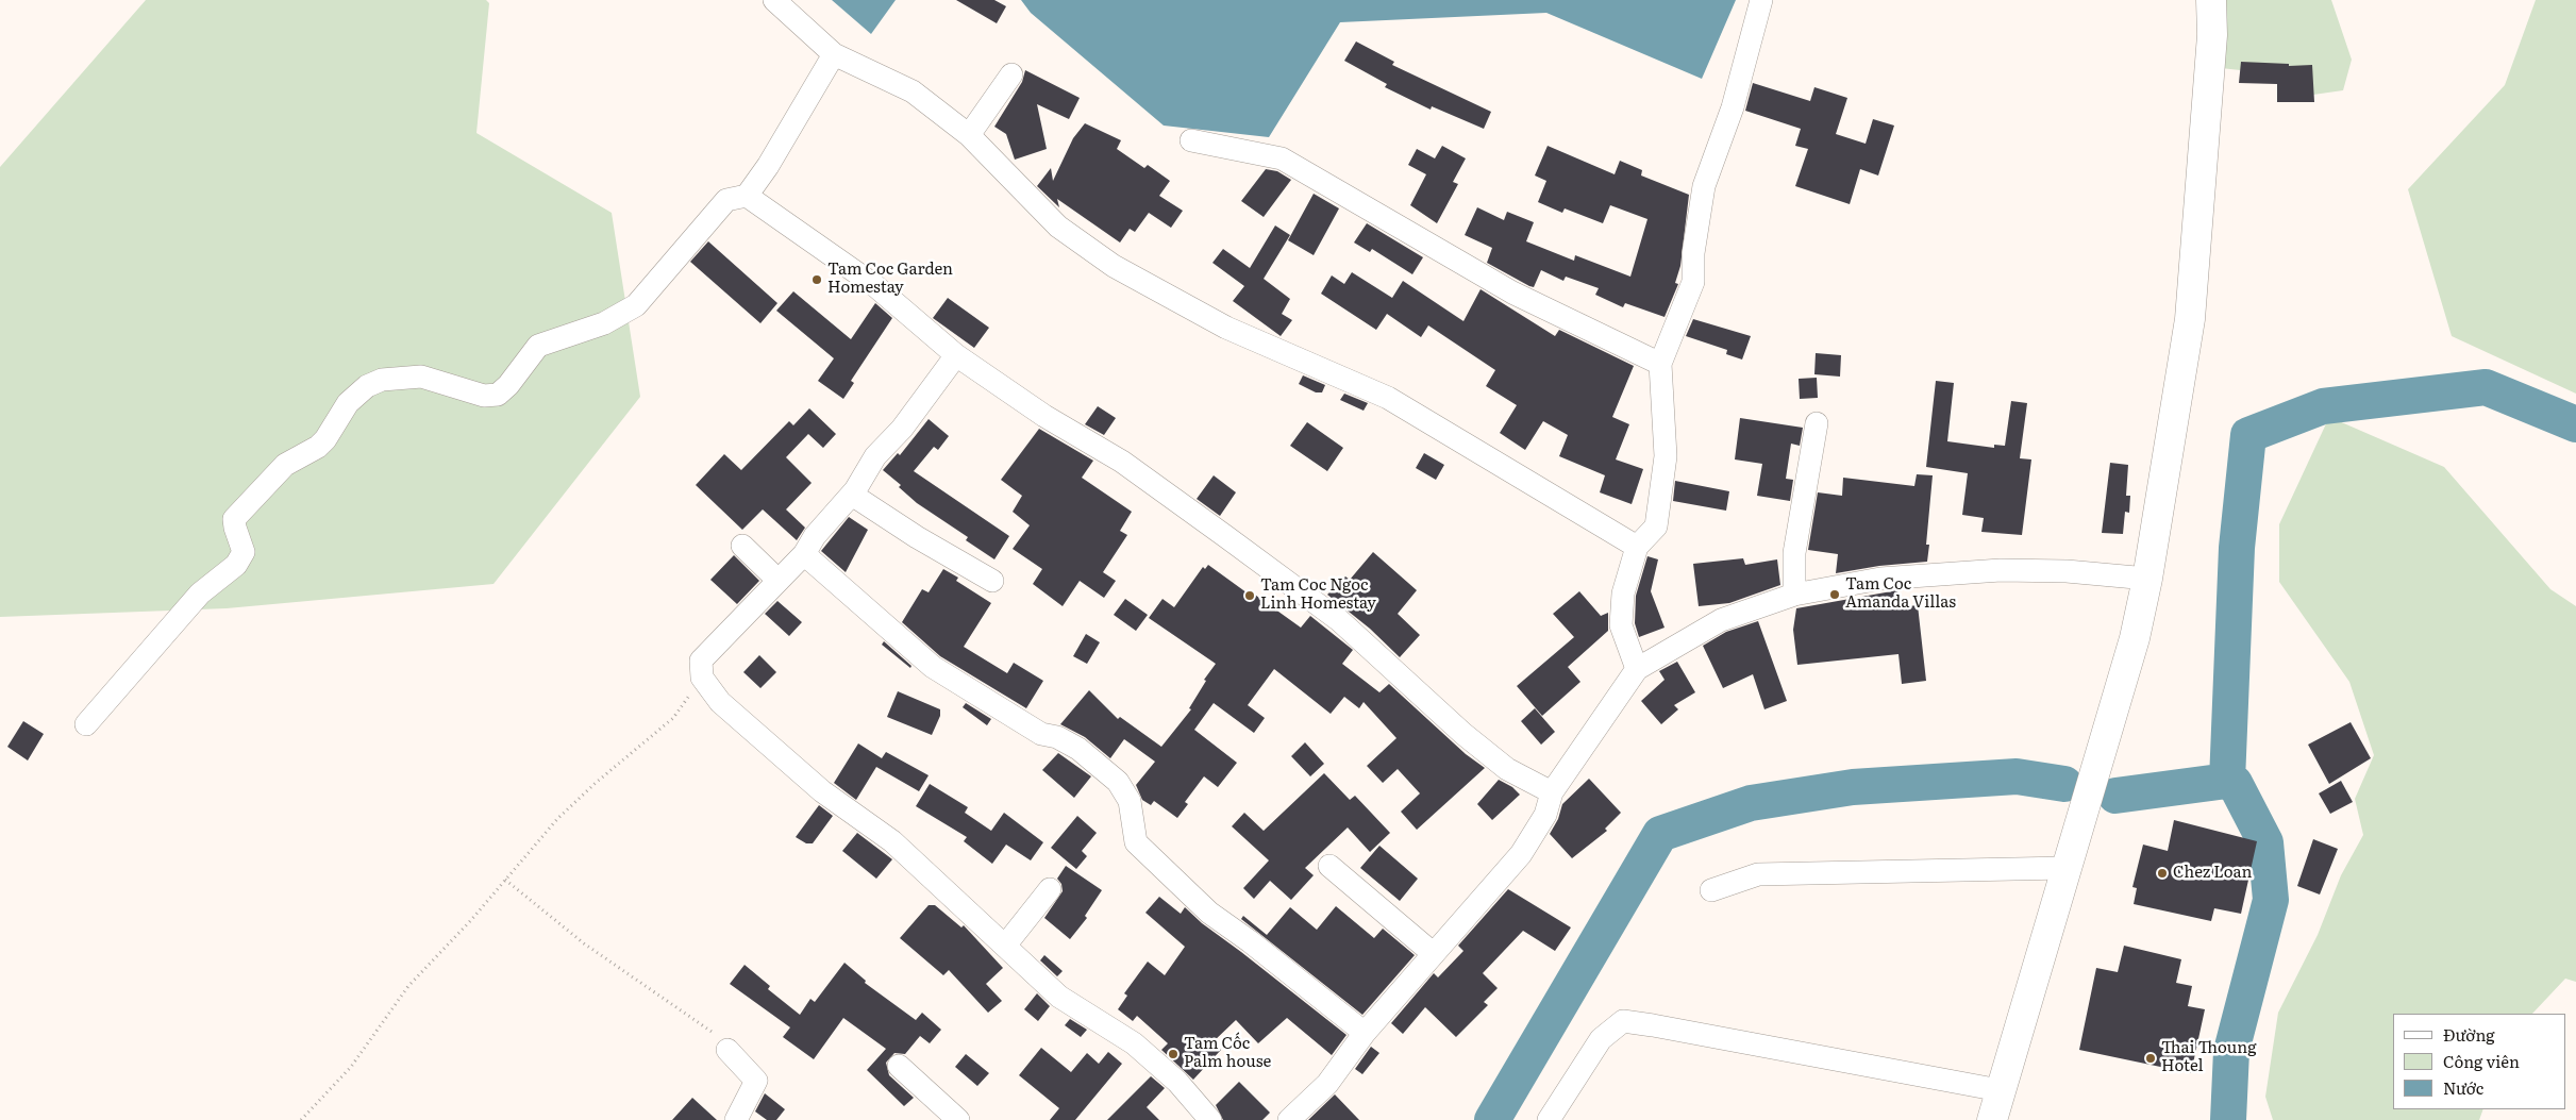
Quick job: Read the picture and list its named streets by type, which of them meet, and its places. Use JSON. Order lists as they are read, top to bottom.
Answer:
{
  "places": [
    "Tam Coc Garden Homestay",
    "Tam Coc Amanda Villas",
    "Tam Coc Ngoc Linh Homestay",
    "Chez Loan",
    "Tam Cốc Palm house",
    "Thai Thoung Hotel"
  ],
  "legend": ["Đường", "Công viên", "Nước"]
}
